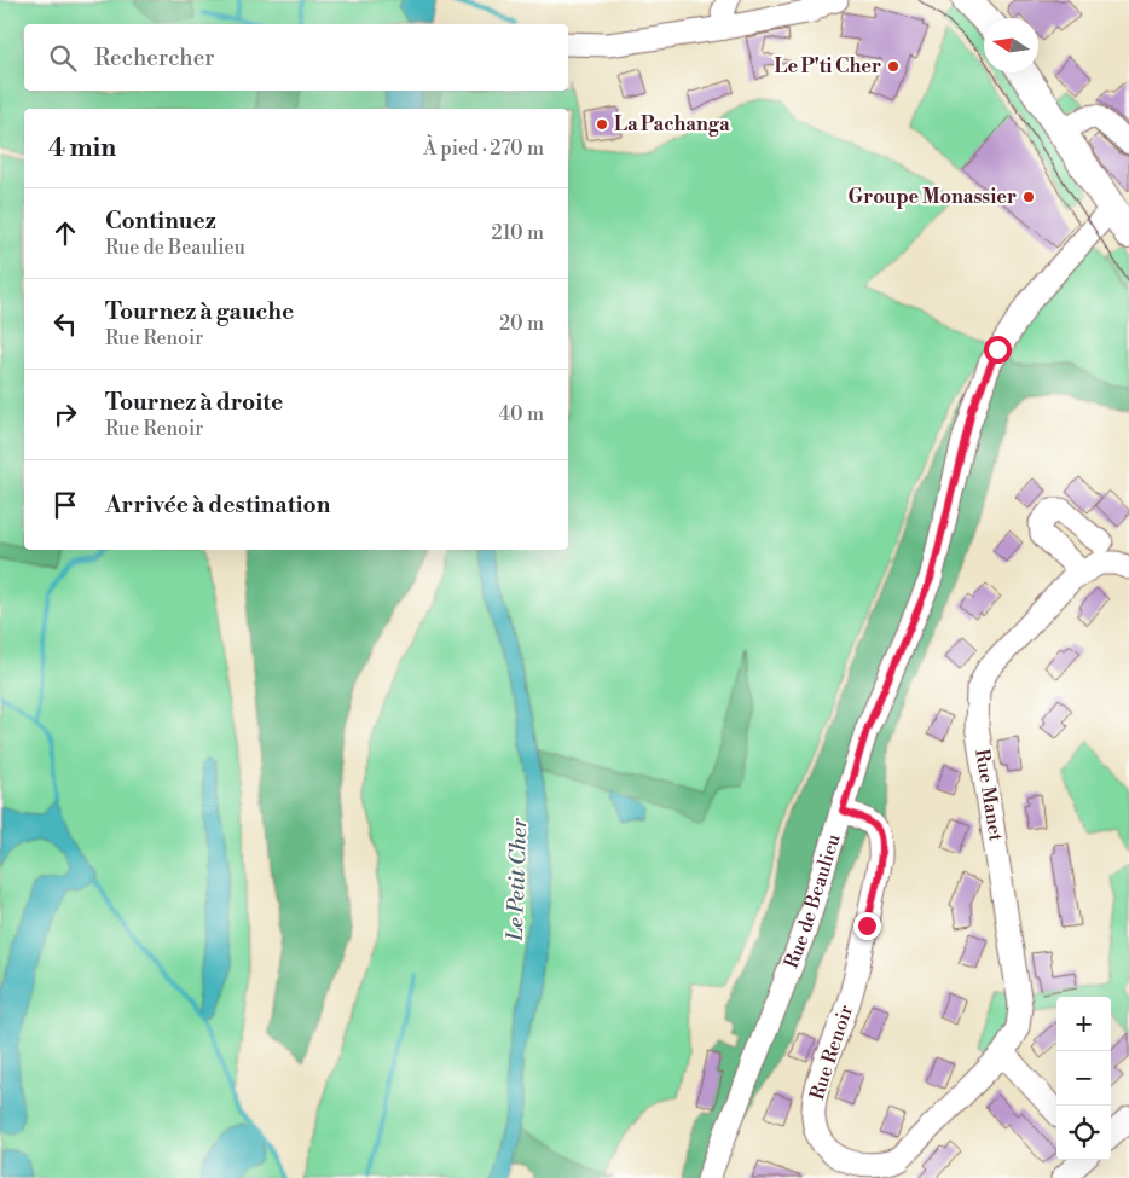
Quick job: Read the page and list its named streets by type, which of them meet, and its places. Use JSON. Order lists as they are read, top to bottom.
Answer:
{
  "streets": {
    "street": ["Rue Manet", "Rue de Beaulieu", "Rue Renoir"]
  },
  "crossings": [
    ["Rue Manet", "Rue Renoir"],
    ["Rue de Beaulieu", "Rue Renoir"]
  ],
  "water": ["Le Petit Cher"],
  "places": ["Le P'ti Cher", "La Pachanga", "Groupe Monassier"],
  "north": "left",
  "page": {
    "search": "Rechercher",
    "heading": ["4 min", "À pied · 270 m"],
    "list": [
      ["Continuez", "Rue de Beaulieu", "210 m"],
      ["Tournez à gauche", "Rue Renoir", "20 m"],
      ["Tournez à droite", "Rue Renoir", "40 m"],
      "Arrivée à destination"
    ],
    "map_buttons": ["+", "−"]
  }
}
